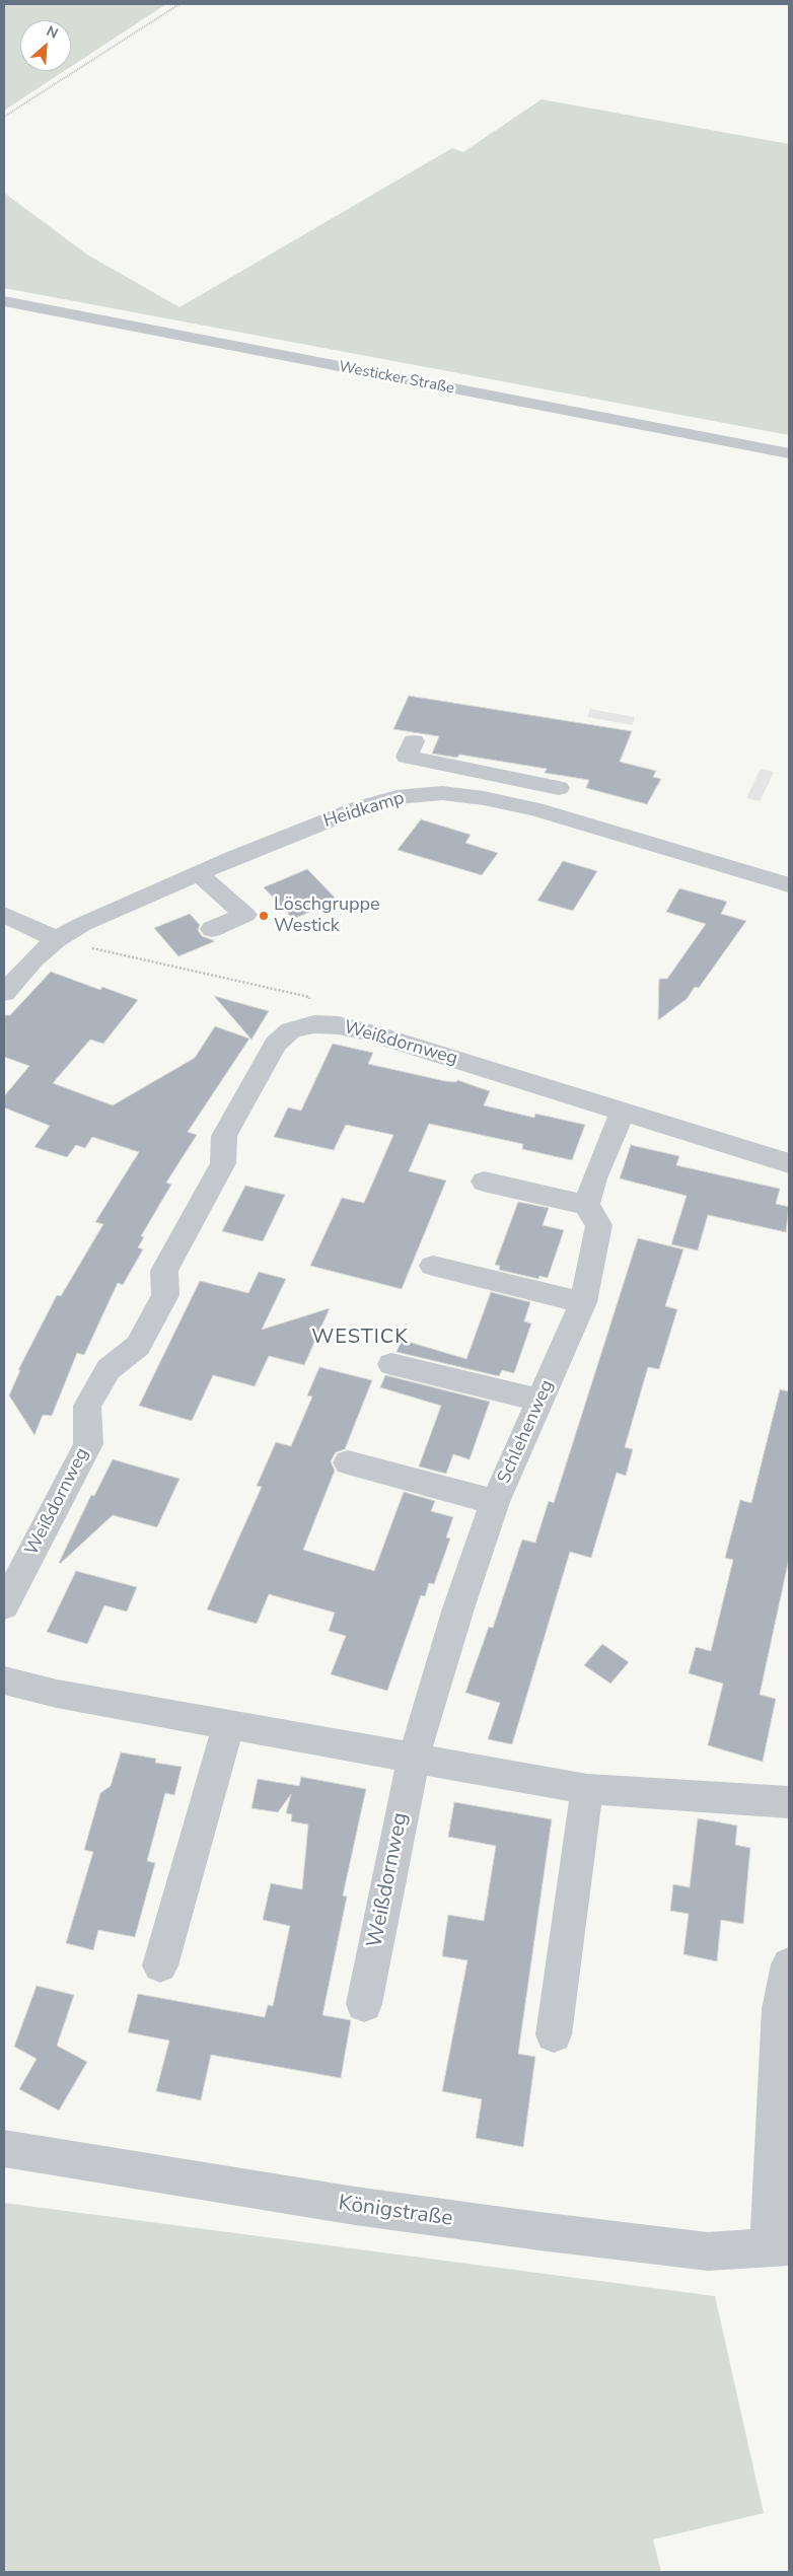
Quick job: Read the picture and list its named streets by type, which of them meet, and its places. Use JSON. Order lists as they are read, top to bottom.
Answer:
{
  "streets": {
    "street": [
      "Westicker Straße",
      "Heidkamp",
      "Weißdornweg",
      "Schlehenweg",
      "Königstraße"
    ]
  },
  "crossings": [
    ["Weißdornweg", "Schlehenweg"]
  ],
  "districts": ["WESTICK"],
  "places": ["Löschgruppe Westick"],
  "north": "top right"
}
